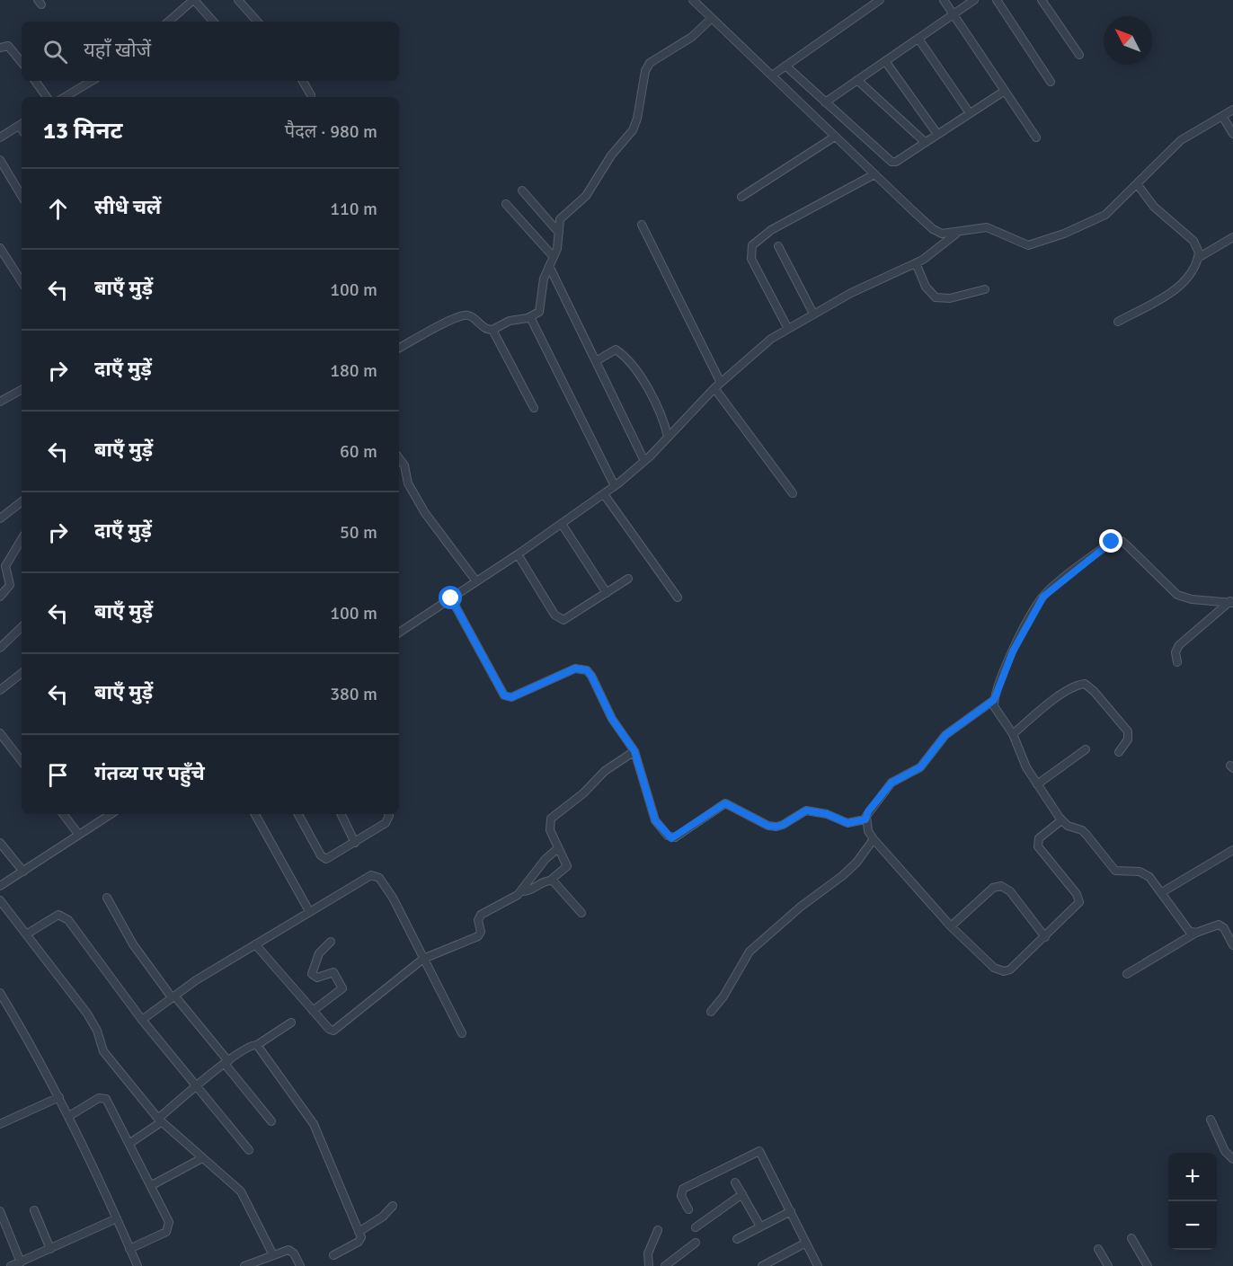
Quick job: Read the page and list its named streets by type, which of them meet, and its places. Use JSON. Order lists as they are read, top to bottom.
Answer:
{
  "north": "top left",
  "page": {
    "search": "यहाँ खोजें",
    "heading": ["13 मिनट", "पैदल · 980 m"],
    "list": [
      ["सीधे चलें", "110 m"],
      ["बाएँ मुड़ें", "100 m"],
      ["दाएँ मुड़ें", "180 m"],
      ["बाएँ मुड़ें", "60 m"],
      ["दाएँ मुड़ें", "50 m"],
      ["बाएँ मुड़ें", "100 m"],
      ["बाएँ मुड़ें", "380 m"],
      "गंतव्य पर पहुँचे"
    ],
    "map_buttons": ["+", "−"]
  }
}
